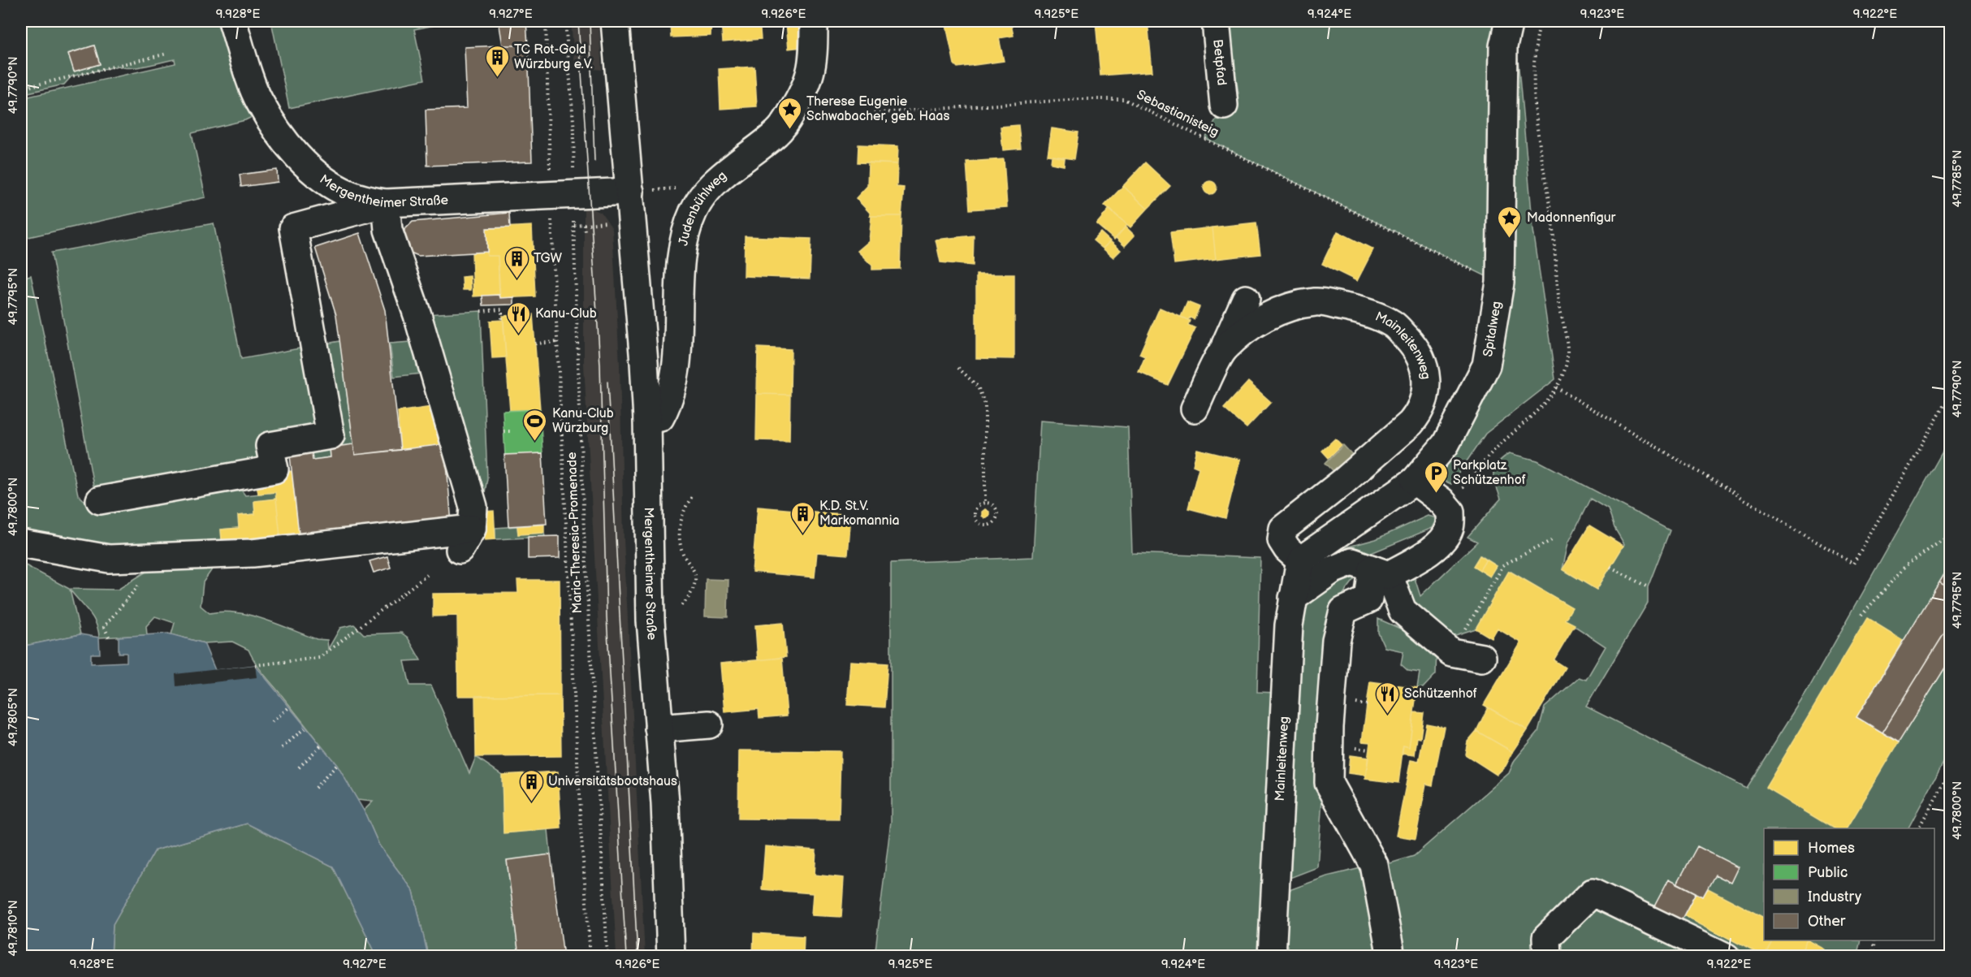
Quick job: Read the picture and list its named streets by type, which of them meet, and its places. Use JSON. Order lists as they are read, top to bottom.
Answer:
{
  "streets": {
    "street": [
      "Betpfad",
      "Mergentheimer Straße",
      "Judenbühlweg",
      "Spitalweg",
      "Mainleitenweg"
    ],
    "path": ["Sebastianisteig", "Maria-Theresia-Promenade"]
  },
  "crossings": [
    ["Sebastianisteig", "Judenbühlweg"],
    ["Sebastianisteig", "Spitalweg"],
    ["Mergentheimer Straße", "Judenbühlweg"],
    ["Mergentheimer Straße", "Maria-Theresia-Promenade"],
    ["Spitalweg", "Mainleitenweg"]
  ],
  "places": {
    "building": [
      "TC Rot-Gold Würzburg e.V.",
      "TGW",
      "K.D. St.V. Markomannia",
      "Universitätsbootshaus"
    ],
    "place": ["Therese Eugenie Schwabacher, geb. Haas", "Madonnenfigur"],
    "restaurant": ["Kanu-Club", "Schützenhof"],
    "sports": ["Kanu-Club Würzburg"],
    "parking": ["Parkplatz Schützenhof"]
  },
  "legend": [
    "Homes",
    "Public",
    "Industry",
    "Other"
  ],
  "coordinates": [
    "9.928°E",
    "9.927°E",
    "9.926°E",
    "9.925°E",
    "9.924°E",
    "9.923°E",
    "9.922°E",
    "49.7790°N",
    "49.7785°N",
    "49.7795°N",
    "49.7800°N",
    "49.7805°N",
    "49.7810°N"
  ]
}
